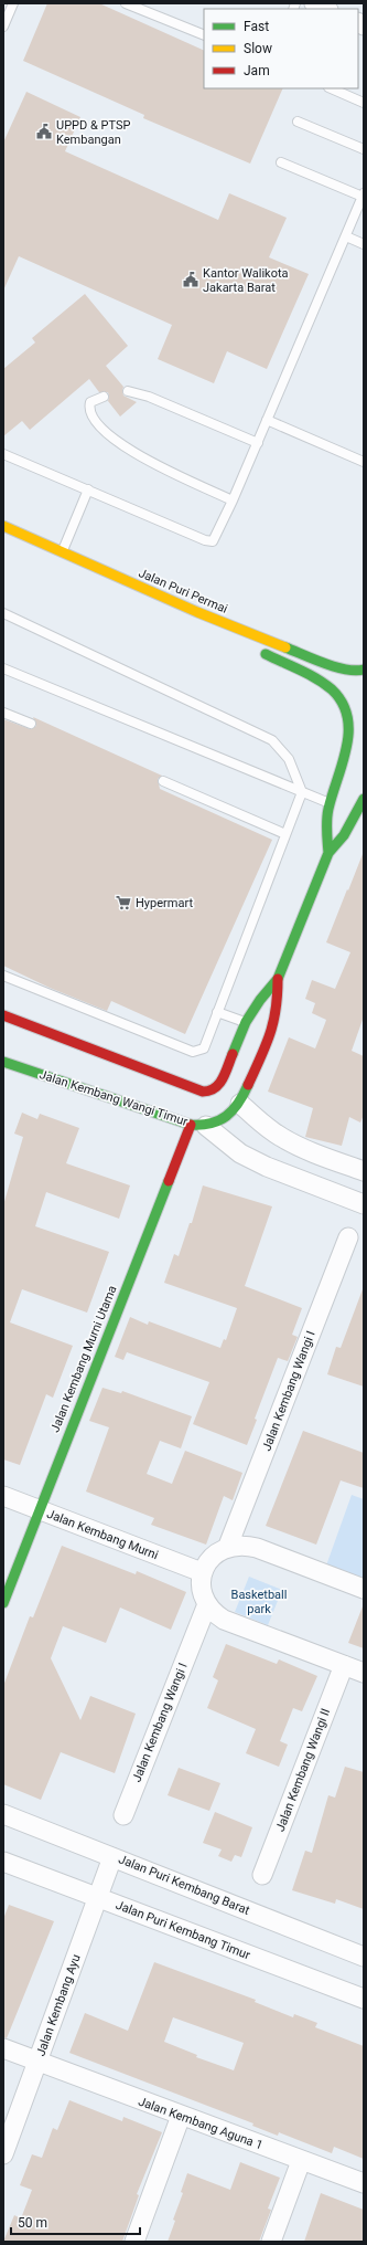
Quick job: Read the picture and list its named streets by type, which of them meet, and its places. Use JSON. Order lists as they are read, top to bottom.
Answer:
{
  "streets": {
    "main road": ["Jalan Puri Permai", "Jalan Kembang Wangi Timur", "Jalan Kembang Murni Utama"],
    "street": [
      "Jalan Kembang Wangi I",
      "Jalan Kembang Murni",
      "Jalan Kembang Wangi II",
      "Jalan Puri Kembang Barat",
      "Jalan Puri Kembang Timur",
      "Jalan Kembang Ayu",
      "Jalan Kembang Aguna 1"
    ]
  },
  "crossings": [
    ["Jalan Kembang Wangi Timur", "Jalan Kembang Murni Utama"],
    ["Jalan Kembang Murni Utama", "Jalan Kembang Murni"],
    ["Jalan Puri Kembang Barat", "Jalan Kembang Ayu"],
    ["Jalan Puri Kembang Timur", "Jalan Kembang Ayu"],
    ["Jalan Kembang Ayu", "Jalan Kembang Aguna 1"]
  ],
  "parks": ["Basketball park"],
  "places": {
    "public building": ["UPPD & PTSP Kembangan", "Kantor Walikota Jakarta Barat"],
    "supermarket": ["Hypermart"]
  },
  "legend": ["Fast", "Slow", "Jam"],
  "scale_bar": "50 m"
}
